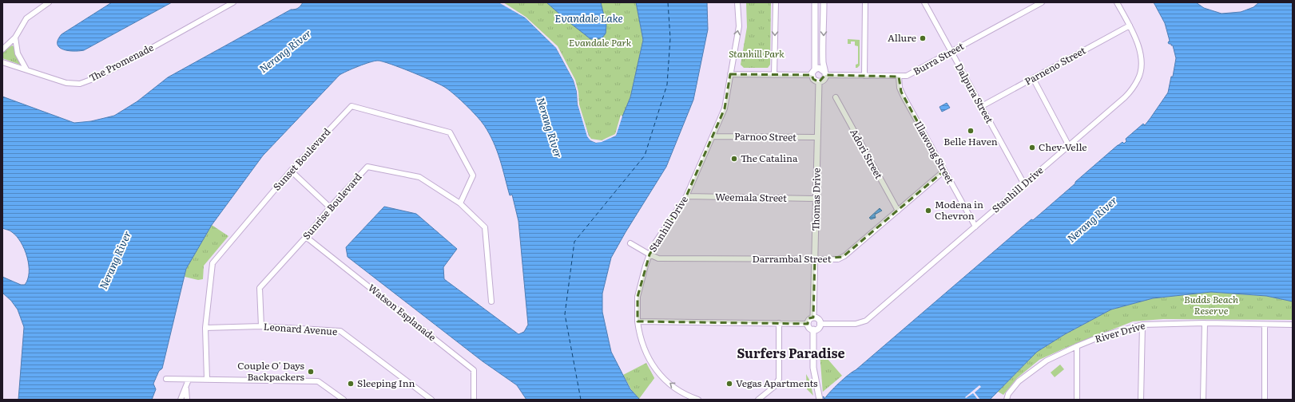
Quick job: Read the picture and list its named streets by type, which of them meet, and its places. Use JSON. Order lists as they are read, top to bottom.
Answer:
{
  "streets": {
    "main road": ["Thomas Drive"],
    "street": [
      "Burra Street",
      "The Promenade",
      "Parneno Street",
      "Dalpura Street",
      "Parnoo Street",
      "Illawong Street",
      "Adori Street",
      "Sunset Boulevard",
      "Stanhill Drive",
      "Weemala Street",
      "Sunrise Boulevard",
      "Darrambal Street",
      "Watson Esplanade",
      "Leonard Avenue",
      "River Drive"
    ]
  },
  "crossings": [
    ["Burra Street", "Dalpura Street"],
    ["Burra Street", "Illawong Street"],
    ["Burra Street", "Thomas Drive"],
    ["Parneno Street", "Dalpura Street"],
    ["Parneno Street", "Stanhill Drive"],
    ["Dalpura Street", "Stanhill Drive"],
    ["Parnoo Street", "Stanhill Drive"],
    ["Parnoo Street", "Thomas Drive"],
    ["Illawong Street", "Stanhill Drive"],
    ["Illawong Street", "Darrambal Street"],
    ["Adori Street", "Darrambal Street"],
    ["Sunset Boulevard", "Sunrise Boulevard"],
    ["Sunset Boulevard", "Leonard Avenue"],
    ["Stanhill Drive", "Weemala Street"],
    ["Stanhill Drive", "Thomas Drive"],
    ["Stanhill Drive", "Darrambal Street"],
    ["Weemala Street", "Thomas Drive"],
    ["Thomas Drive", "Darrambal Street"],
    ["Sunrise Boulevard", "Watson Esplanade"],
    ["Sunrise Boulevard", "Leonard Avenue"]
  ],
  "districts": ["Surfers Paradise"],
  "water": ["Evandale Lake", "Nerang River"],
  "parks": ["Evandale Park", "Stanhill Park", "Budds Beach Reserve"],
  "places": [
    "Allure",
    "Belle Haven",
    "Chev-Velle",
    "The Catalina",
    "Modena in Chevron",
    "Couple O' Days Backpackers",
    "Sleeping Inn",
    "Vegas Apartments"
  ]
}
